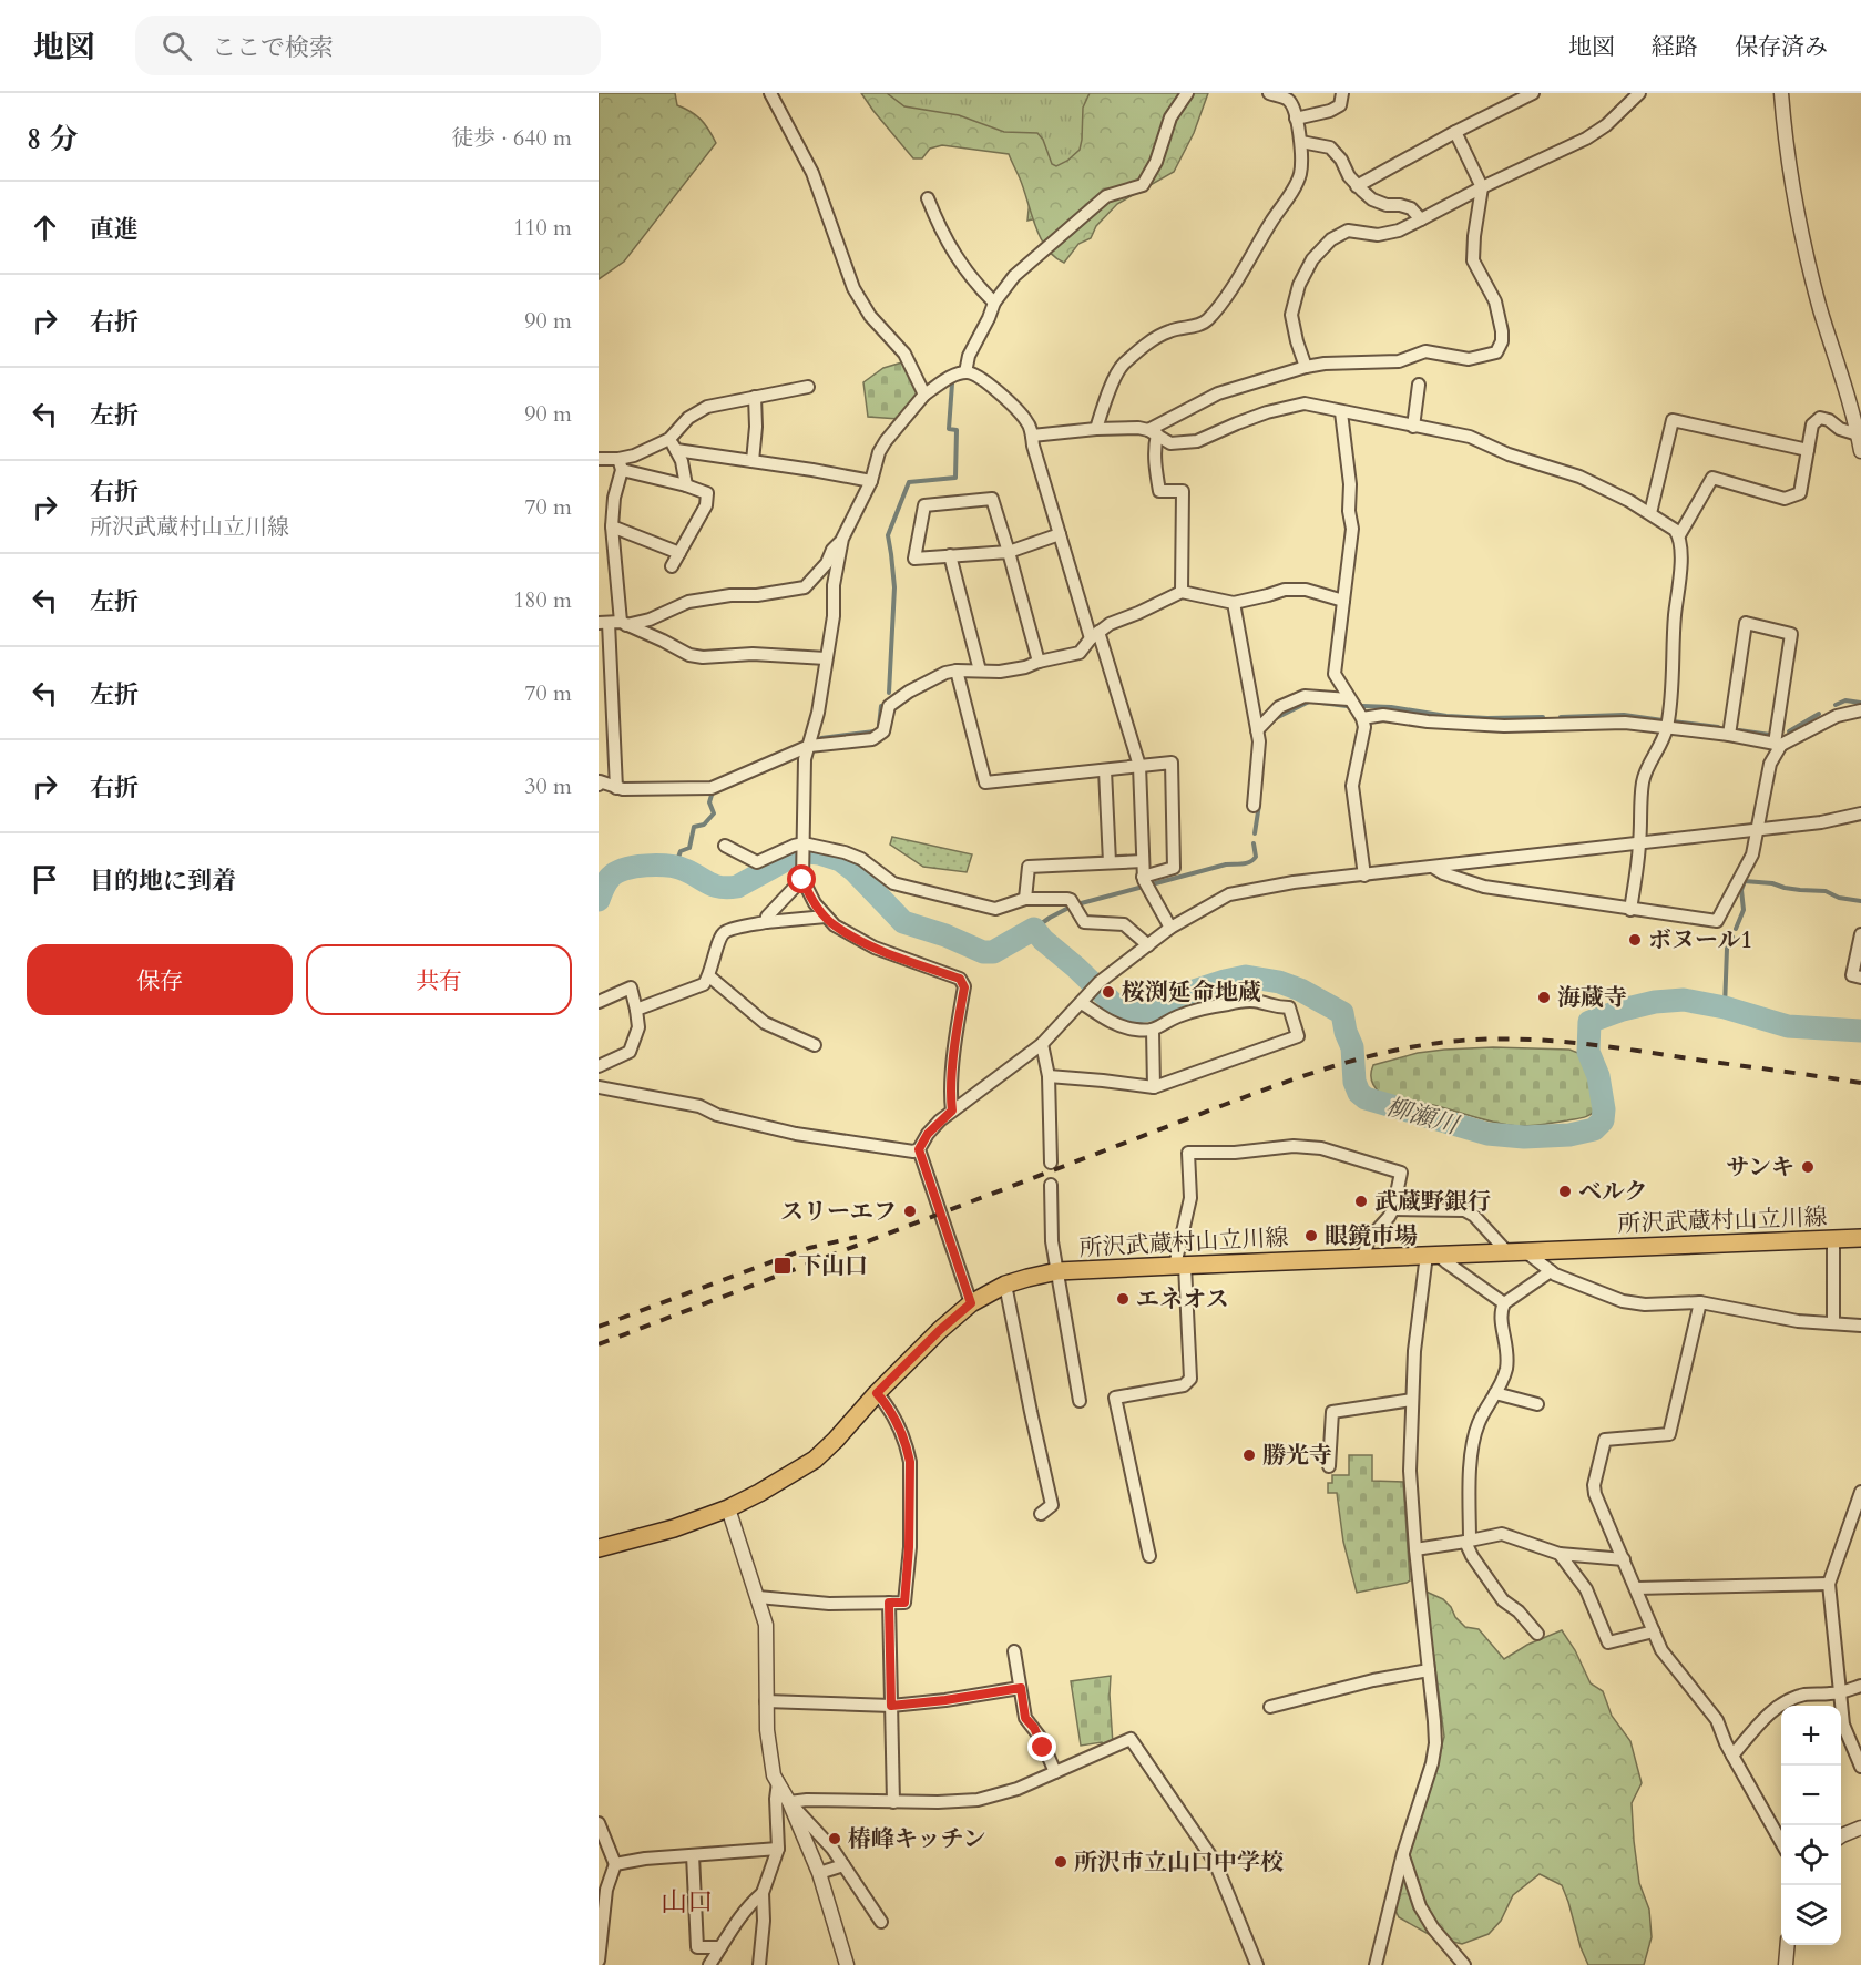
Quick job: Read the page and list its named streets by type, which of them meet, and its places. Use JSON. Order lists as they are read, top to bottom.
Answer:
{
  "streets": {
    "main road": ["所沢武蔵村山立川線"]
  },
  "districts": ["山口"],
  "water": ["柳瀬川"],
  "places": {
    "other": [
      "ボヌール1",
      "桜渕延命地蔵",
      "海蔵寺",
      "サンキ",
      "ベルク",
      "武蔵野銀行",
      "スリーエフ",
      "眼鏡市場",
      "エネオス",
      "勝光寺",
      "椿峰キッチン",
      "所沢市立山口中学校"
    ],
    "transit": ["下山口"]
  },
  "page": {
    "header": "地図",
    "search": "ここで検索",
    "nav": ["地図", "経路", "保存済み"],
    "heading": ["8 分", "徒歩 · 640 m"],
    "list": [
      ["直進", "110 m"],
      ["右折", "90 m"],
      ["左折", "90 m"],
      ["右折", "所沢武蔵村山立川線", "70 m"],
      ["左折", "180 m"],
      ["左折", "70 m"],
      ["右折", "30 m"],
      "目的地に到着"
    ],
    "buttons": ["保存", "共有"],
    "map_buttons": ["+", "−"]
  }
}
